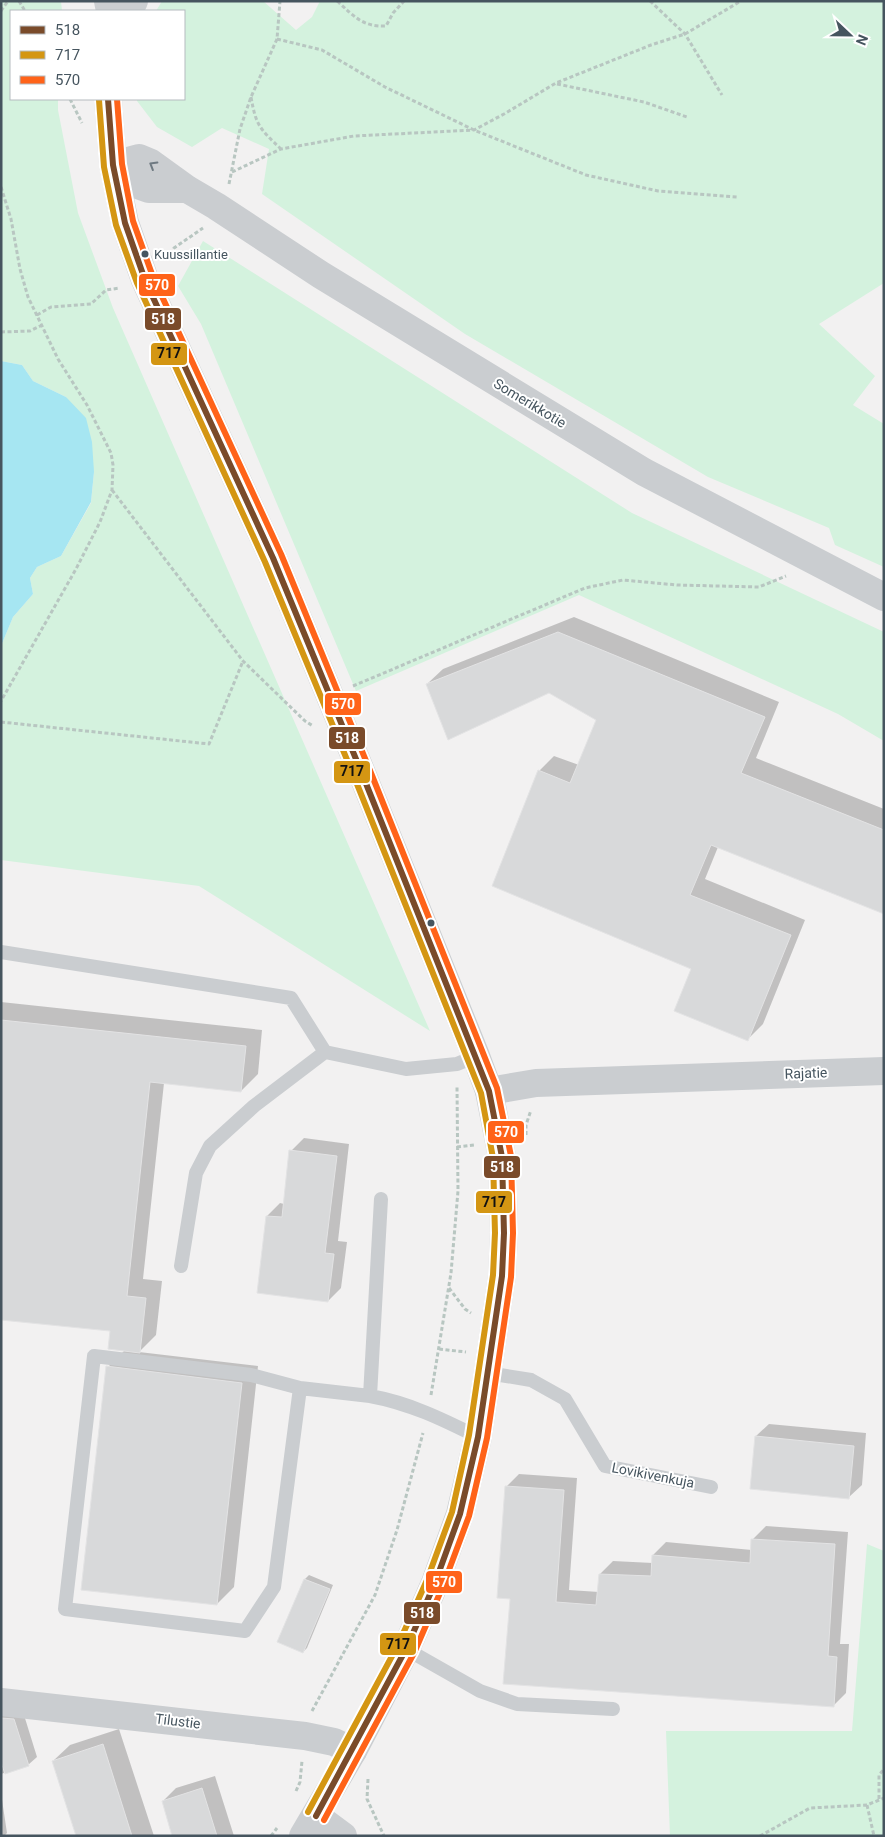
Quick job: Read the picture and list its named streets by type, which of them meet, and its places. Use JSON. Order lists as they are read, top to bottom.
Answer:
{
  "streets": {
    "street": ["Somerikkotie", "Rajatie", "Tilustie"],
    "lane": ["Lovikivenkuja"]
  },
  "places": ["Kuussillantie"],
  "lines": ["transit line 518", "transit line 717", "transit line 570"],
  "legend": ["518", "717", "570"],
  "north": "right"
}
